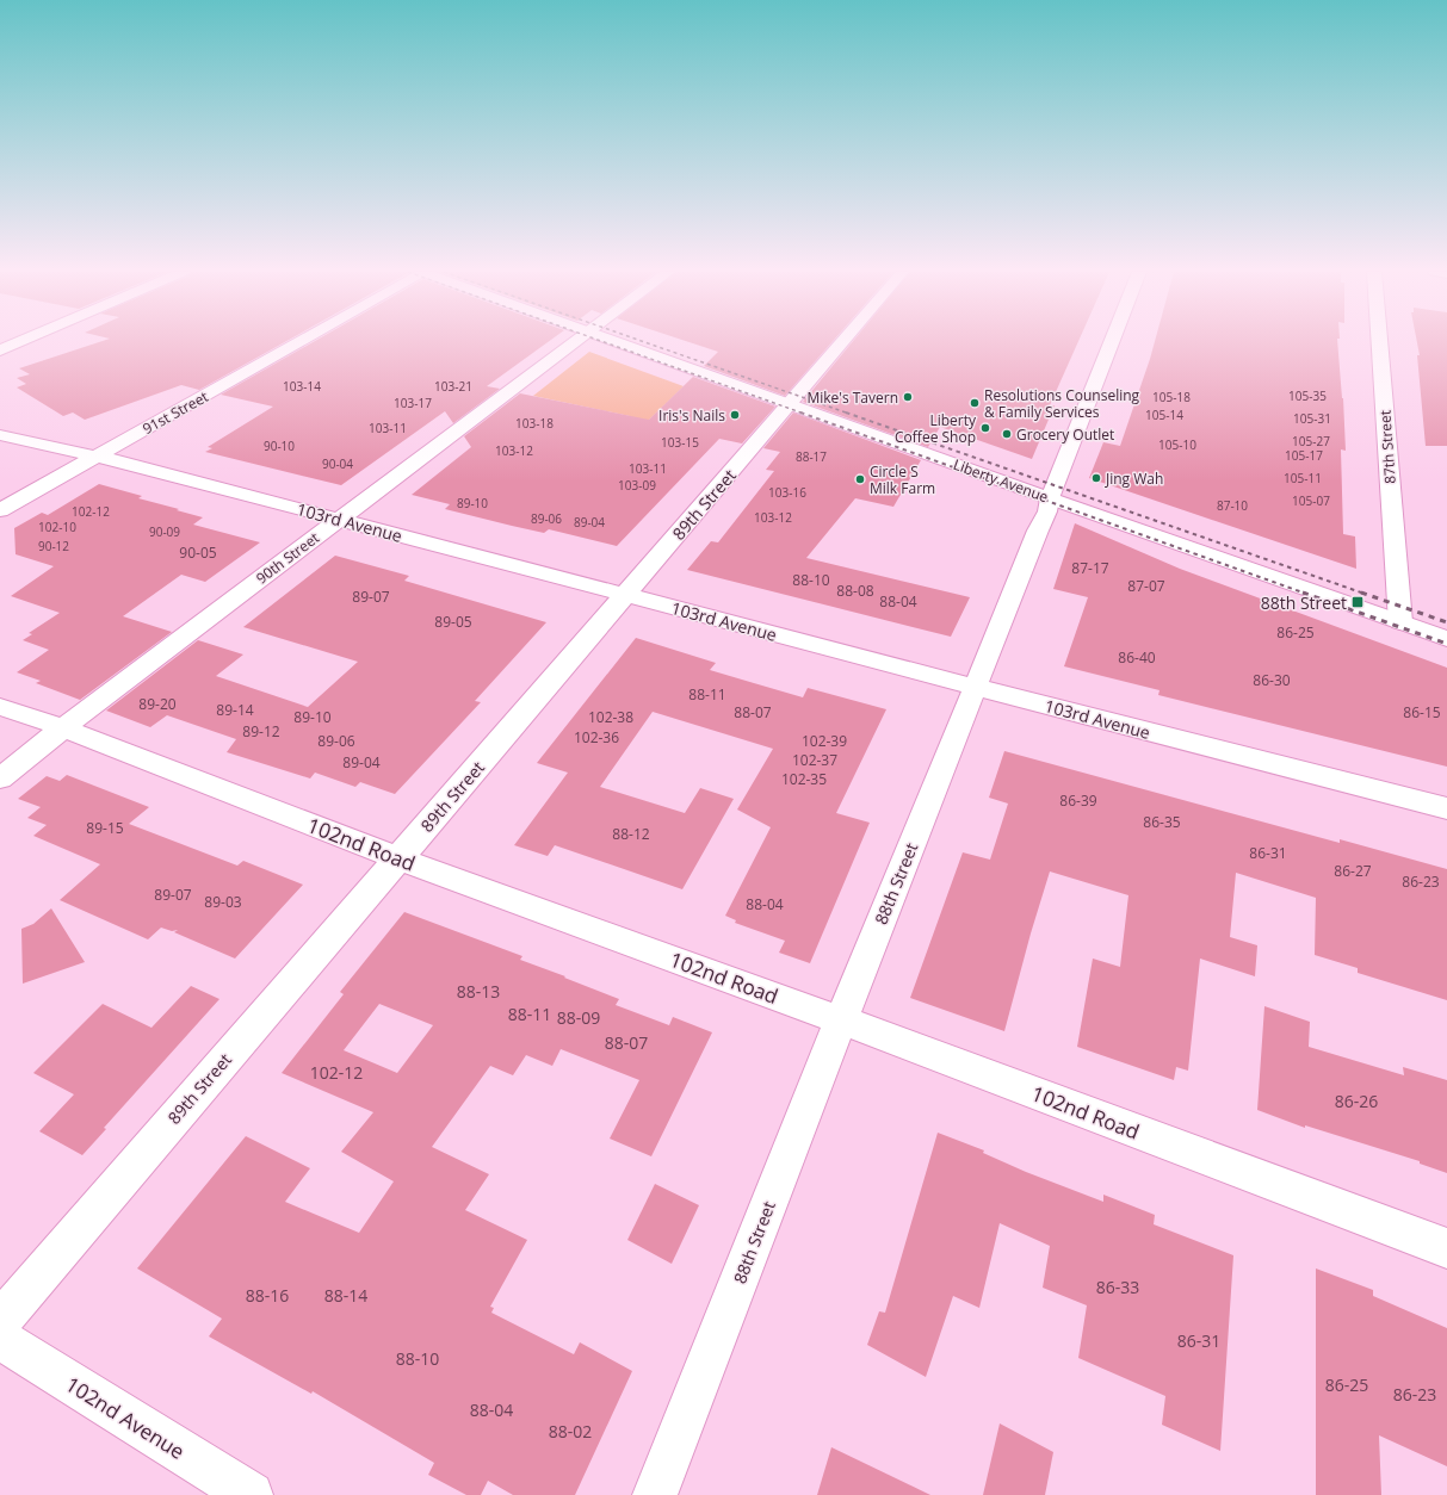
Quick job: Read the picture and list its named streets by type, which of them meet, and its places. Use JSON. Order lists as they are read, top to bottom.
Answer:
{
  "streets": {
    "street": [
      "91st Street",
      "87th Street",
      "Liberty Avenue",
      "89th Street",
      "103rd Avenue",
      "90th Street",
      "102nd Road",
      "88th Street",
      "102nd Avenue"
    ]
  },
  "crossings": [
    ["91st Street", "103rd Avenue"],
    ["87th Street", "Liberty Avenue"],
    ["Liberty Avenue", "89th Street"],
    ["Liberty Avenue", "88th Street"],
    ["89th Street", "103rd Avenue"],
    ["89th Street", "102nd Road"],
    ["103rd Avenue", "90th Street"],
    ["103rd Avenue", "88th Street"],
    ["90th Street", "102nd Road"],
    ["102nd Road", "88th Street"]
  ],
  "places": {
    "other": [
      "Mike's Tavern",
      "Resolutions Counseling & Family Services",
      "Iris's Nails",
      "Liberty Coffee Shop",
      "Grocery Outlet",
      "Jing Wah",
      "Circle S Milk Farm"
    ],
    "transit": ["88th Street"]
  },
  "house_numbers": [
    "103-14",
    "103-21",
    "105-35",
    "105-18",
    "103-17",
    "105-14",
    "105-31",
    "103-18",
    "103-11",
    "105-27",
    "103-15",
    "105-10",
    "90-10",
    "103-12",
    "105-17",
    "88-17",
    "90-04",
    "103-11",
    "105-11",
    "103-09",
    "103-16",
    "105-07",
    "89-10",
    "87-10",
    "102-12",
    "103-12",
    "89-06",
    "89-04",
    "102-10",
    "90-09",
    "90-12",
    "90-05",
    "87-17",
    "88-10",
    "87-07",
    "88-08",
    "89-07",
    "88-04",
    "89-05",
    "86-25",
    "86-40",
    "86-30",
    "88-11",
    "89-20",
    "89-14",
    "88-07",
    "86-15",
    "89-10",
    "102-38",
    "89-12",
    "102-36",
    "89-06",
    "102-39",
    "102-37",
    "89-04",
    "102-35",
    "86-39",
    "86-35",
    "89-15",
    "88-12",
    "86-31",
    "86-27",
    "86-23",
    "89-07",
    "89-03",
    "88-04",
    "88-13",
    "88-11",
    "88-09",
    "88-07",
    "102-12",
    "86-26",
    "86-33",
    "88-16",
    "88-14",
    "86-31",
    "88-10",
    "86-25",
    "86-23",
    "88-04",
    "88-02"
  ]
}
